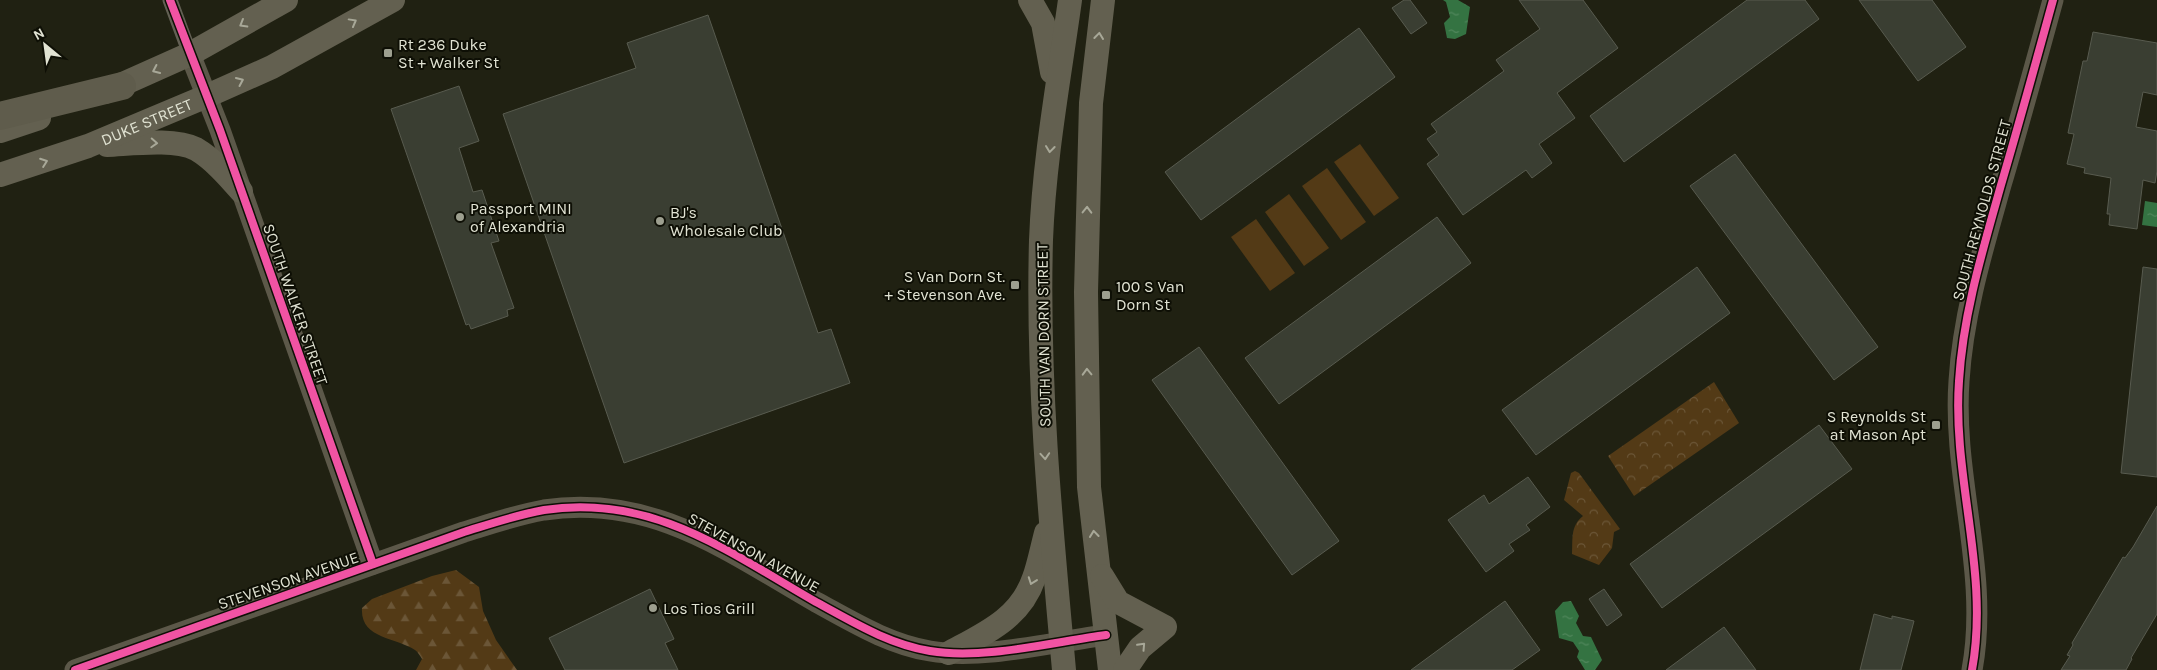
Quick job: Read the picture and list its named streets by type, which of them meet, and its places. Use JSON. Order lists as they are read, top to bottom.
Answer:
{
  "streets": {
    "main road": ["DUKE STREET", "SOUTH VAN DORN STREET"],
    "street": ["SOUTH REYNOLDS STREET", "SOUTH WALKER STREET", "STEVENSON AVENUE"]
  },
  "crossings": [
    ["DUKE STREET", "SOUTH WALKER STREET"],
    ["SOUTH WALKER STREET", "STEVENSON AVENUE"],
    ["SOUTH VAN DORN STREET", "STEVENSON AVENUE"]
  ],
  "places": {
    "transit": [
      "Rt 236 Duke St + Walker St",
      "S Van Dorn St. + Stevenson Ave.",
      "100 S Van Dorn St",
      "S Reynolds St at Mason Apt"
    ],
    "other": ["Passport MINI of Alexandria", "BJ's Wholesale Club", "Los Tios Grill"]
  },
  "north": "top left"
}
